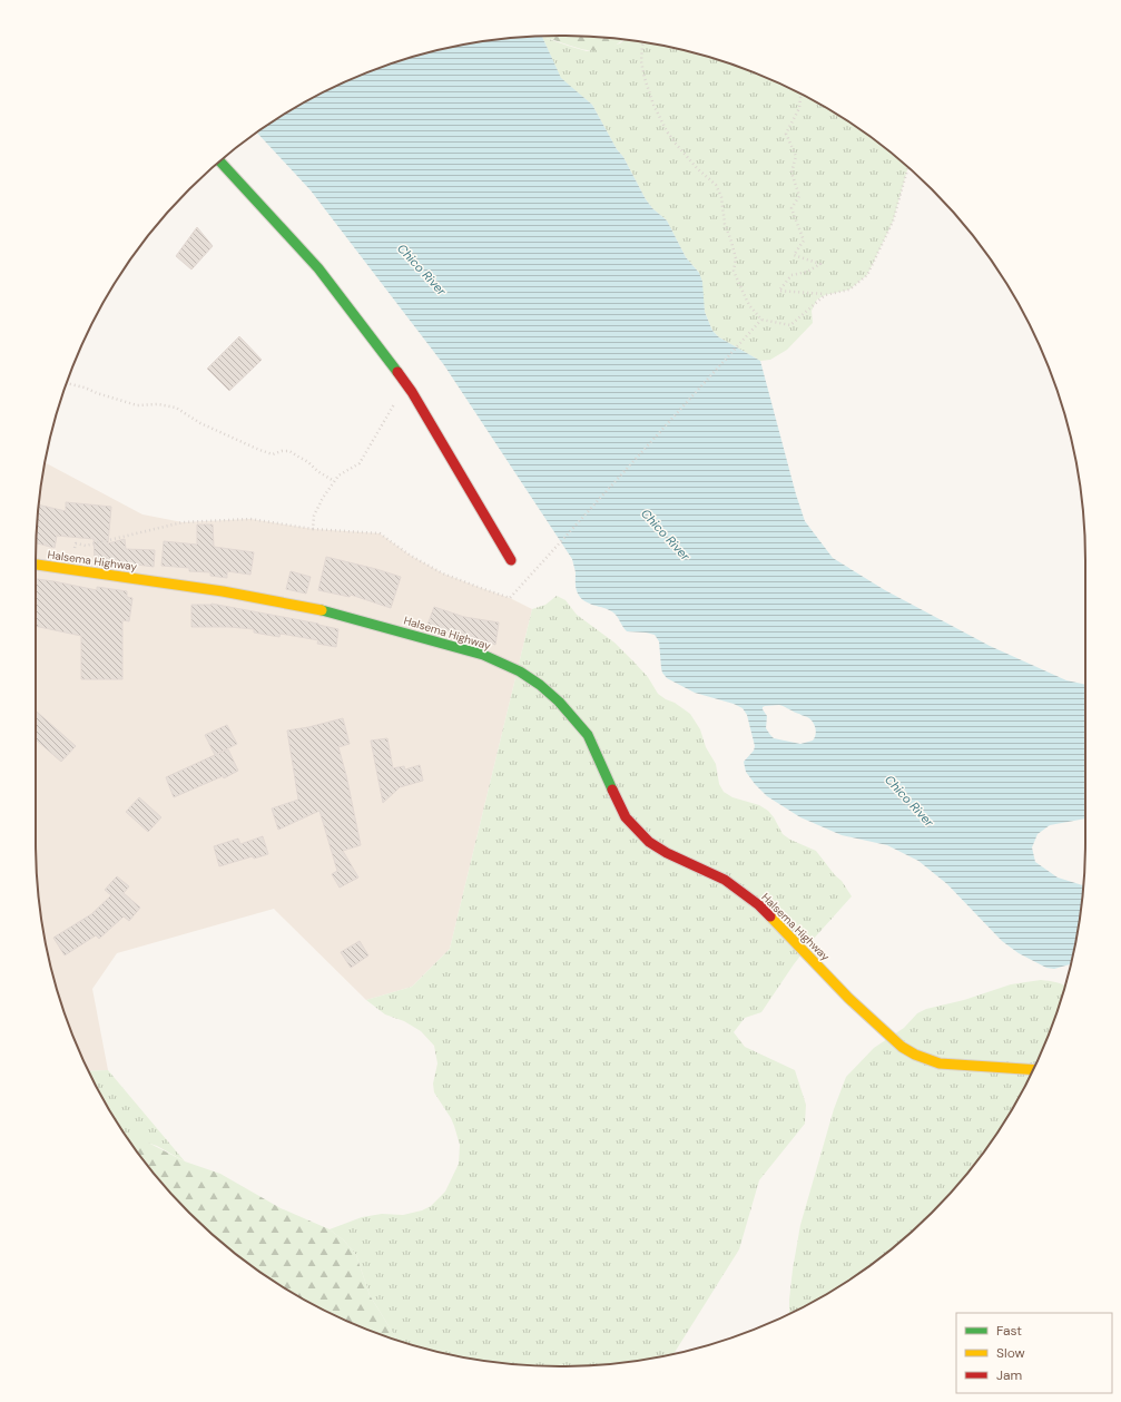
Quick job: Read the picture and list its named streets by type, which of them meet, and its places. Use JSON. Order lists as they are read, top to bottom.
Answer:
{
  "streets": {
    "main road": ["Halsema Highway"]
  },
  "water": ["Chico River"],
  "legend": ["Fast", "Slow", "Jam"]
}
